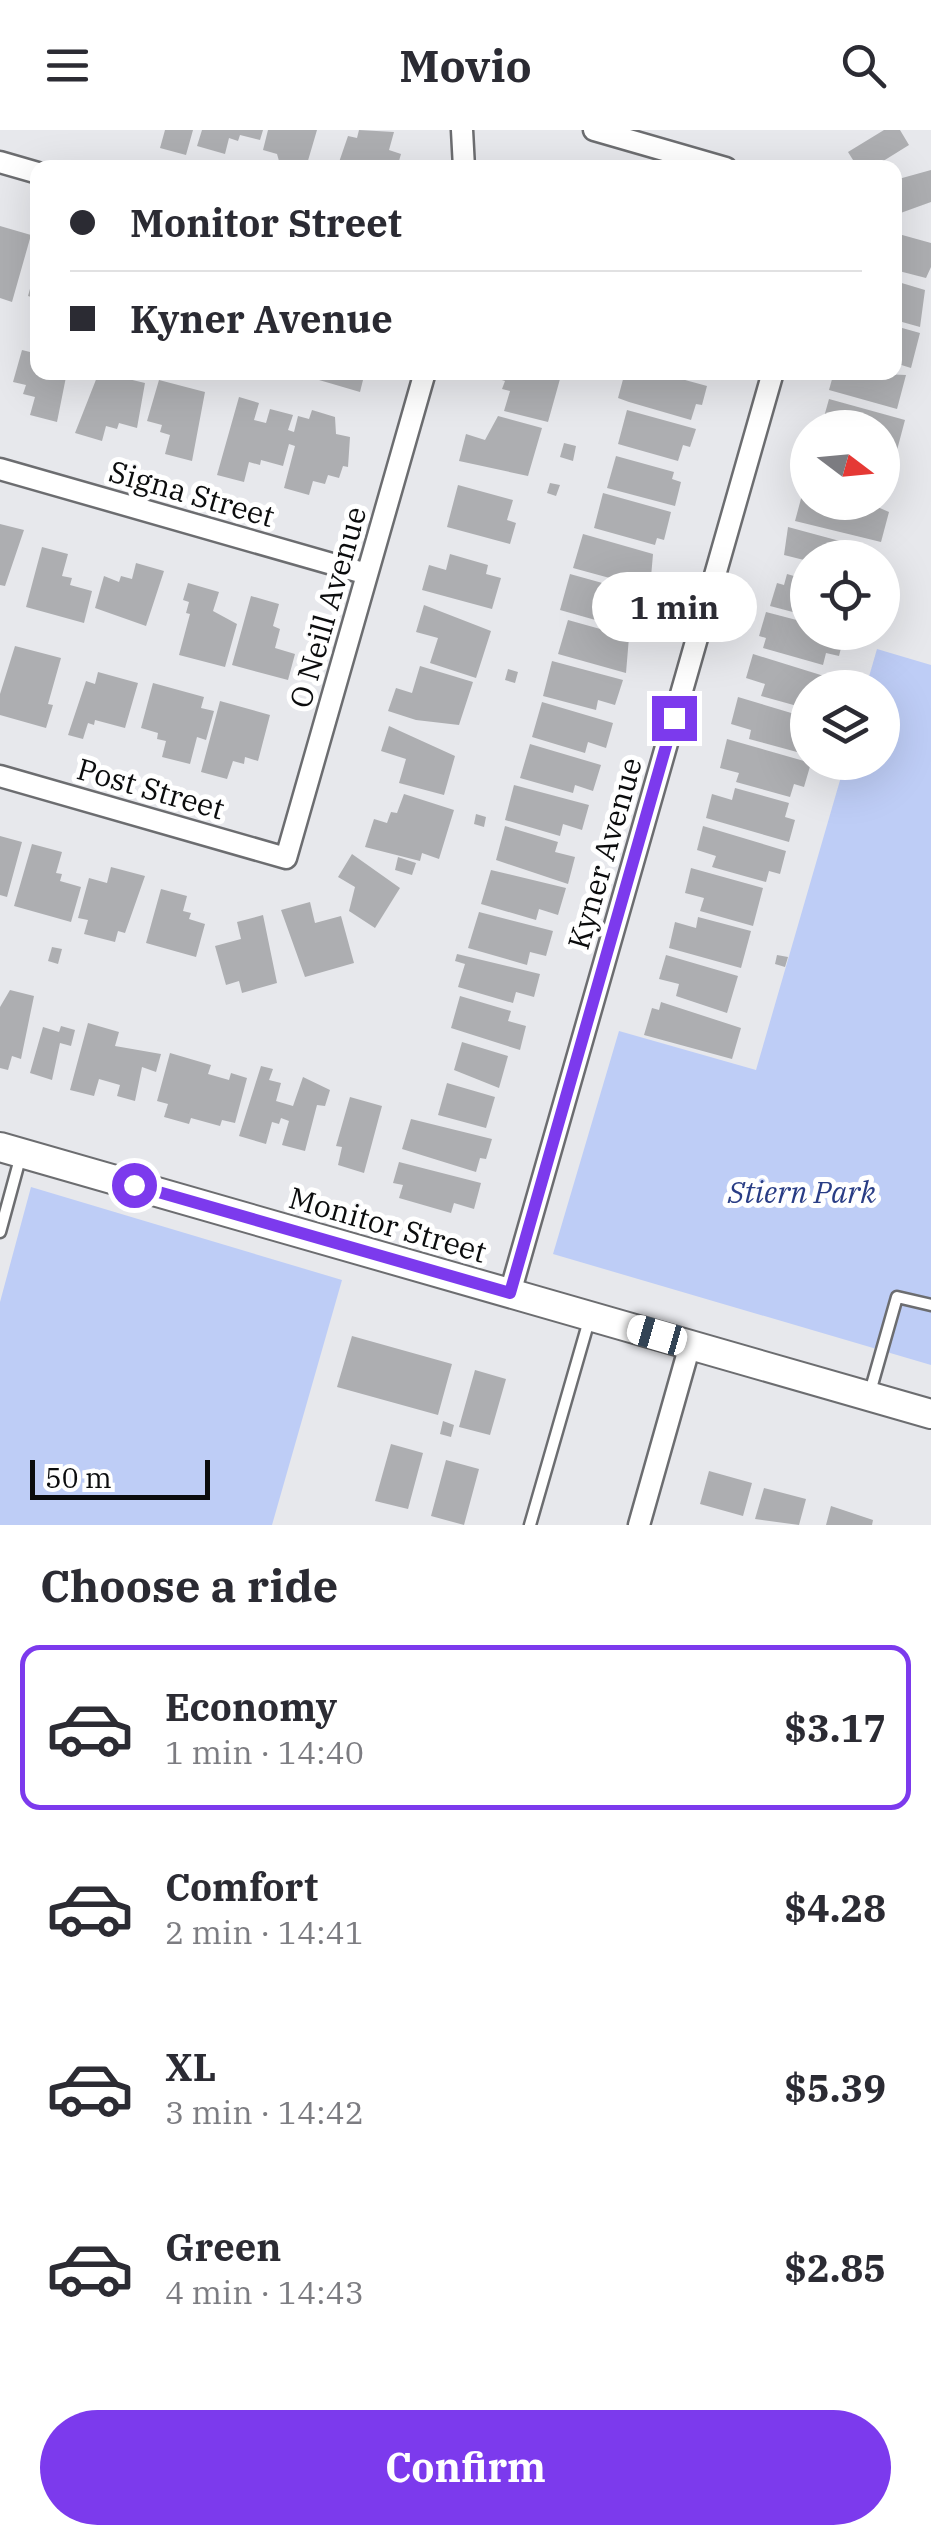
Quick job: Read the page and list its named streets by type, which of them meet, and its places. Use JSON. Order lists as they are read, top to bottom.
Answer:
{
  "streets": {
    "street": [
      "Signa Street",
      "O Neill Avenue",
      "Post Street",
      "Kyner Avenue",
      "Monitor Street"
    ]
  },
  "crossings": [
    ["Signa Street", "O Neill Avenue"],
    ["O Neill Avenue", "Post Street"],
    ["Kyner Avenue", "Monitor Street"]
  ],
  "parks": ["Stiern Park"],
  "scale_bar": "50 m",
  "north": "right",
  "page": {
    "header": "Movio",
    "banner": ["Monitor Street", "Kyner Avenue"],
    "bubble": "1 min",
    "scale": "50 m",
    "heading": "Choose a ride",
    "list": [
      {
        "name": "Economy",
        "note": "1 min · 14:40",
        "value": "$3.17"
      },
      {
        "name": "Comfort",
        "note": "2 min · 14:41",
        "value": "$4.28"
      },
      {
        "name": "XL",
        "note": "3 min · 14:42",
        "value": "$5.39"
      },
      {
        "name": "Green",
        "note": "4 min · 14:43",
        "value": "$2.85"
      }
    ],
    "buttons": "Confirm"
  }
}
